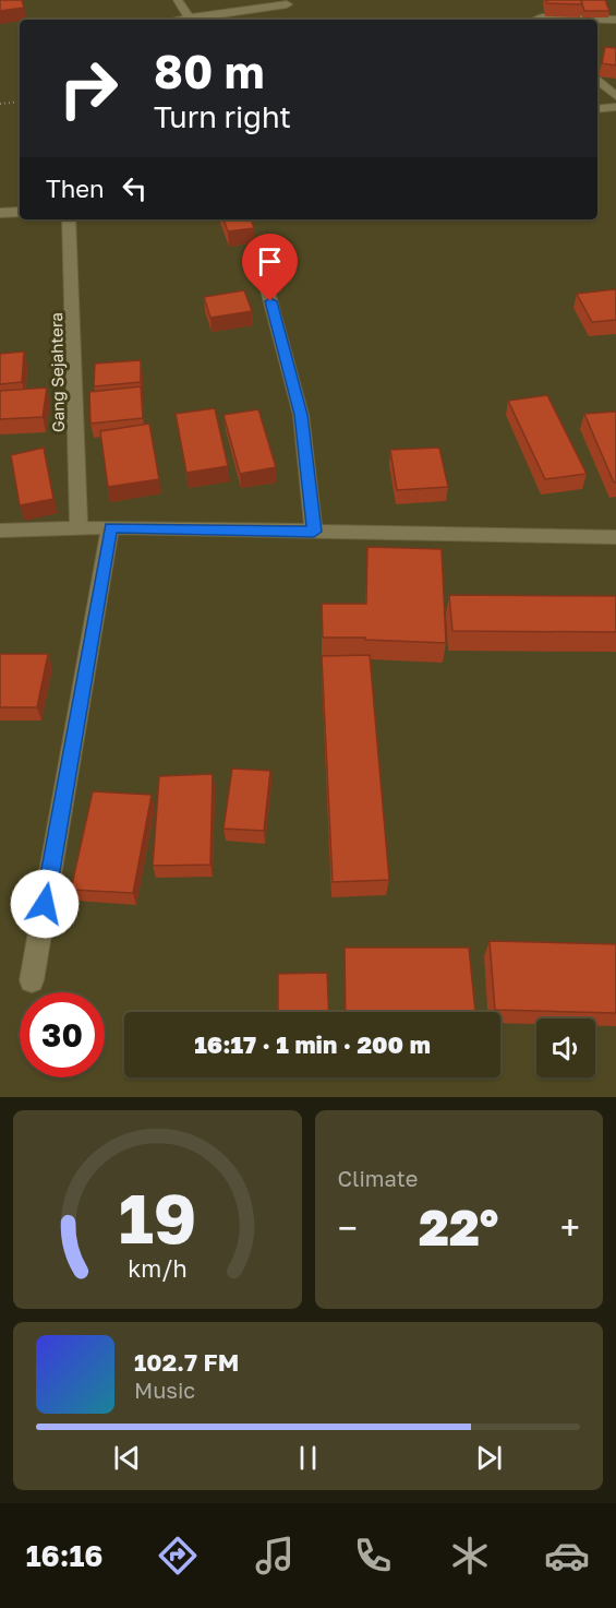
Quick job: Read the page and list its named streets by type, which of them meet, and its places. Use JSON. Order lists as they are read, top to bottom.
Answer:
{
  "streets": {
    "street": ["Gang Sejahtera"]
  },
  "page": {
    "turn": ["80 m", "Turn right"],
    "then": "Then",
    "limit": "30",
    "trip": "16:17 · 1 min · 200 m",
    "tile": "Climate",
    "heat": ["−", "22°", "+"],
    "song": ["102.7 FM", "Music"],
    "tabs": "16:16",
    "gauge": ["19", "km/h"]
  }
}
